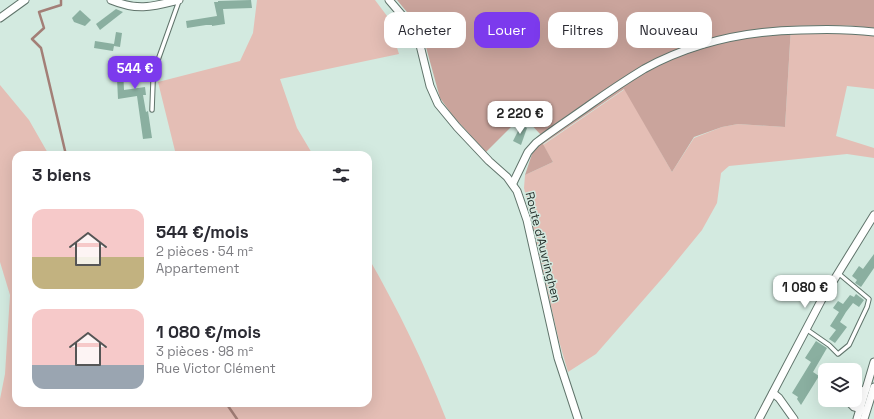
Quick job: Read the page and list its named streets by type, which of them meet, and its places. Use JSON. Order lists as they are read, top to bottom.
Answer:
{
  "streets": {
    "street": ["Route d'Auvringhen"]
  },
  "page": {
    "chip": [
      "Acheter",
      "Louer",
      "Filtres",
      "Nouveau"
    ],
    "price": ["544 €", "2 220 €", "1 080 €"],
    "heading": "3 biens",
    "list": [
      {
        "name": "544 €/mois",
        "note": "2 pièces · 54 m² · Appartement"
      },
      {
        "name": "1 080 €/mois",
        "note": "3 pièces · 98 m² · Rue Victor Clément"
      }
    ]
  }
}
